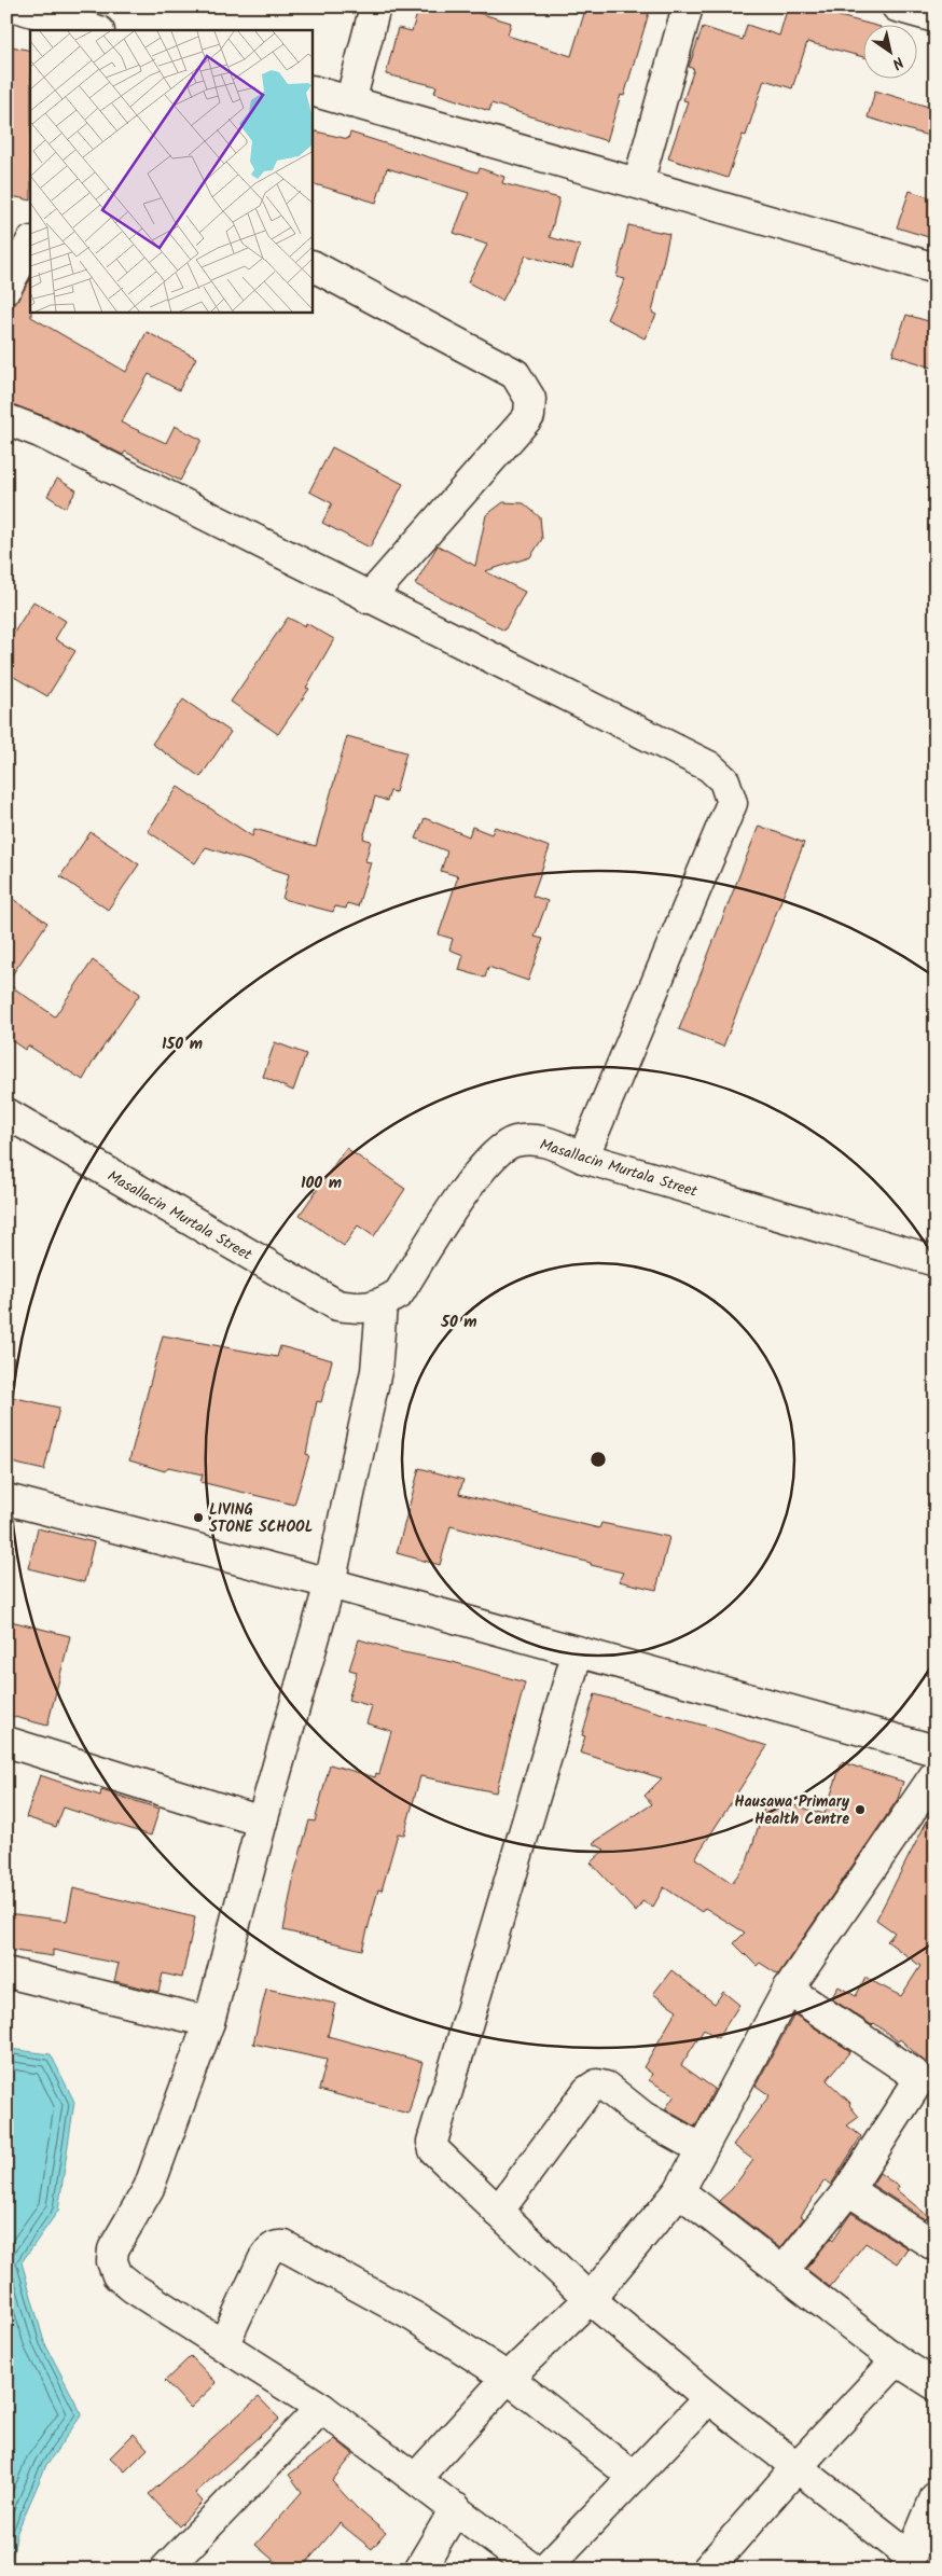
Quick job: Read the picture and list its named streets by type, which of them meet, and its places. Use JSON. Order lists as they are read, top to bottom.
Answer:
{
  "streets": {
    "street": ["Masallacin Murtala Street"]
  },
  "places": ["LIVING STONE SCHOOL", "Hausawa Primary Health Centre"],
  "north": "bottom right",
  "rings": ["150 m", "100 m", "50 m"]
}
